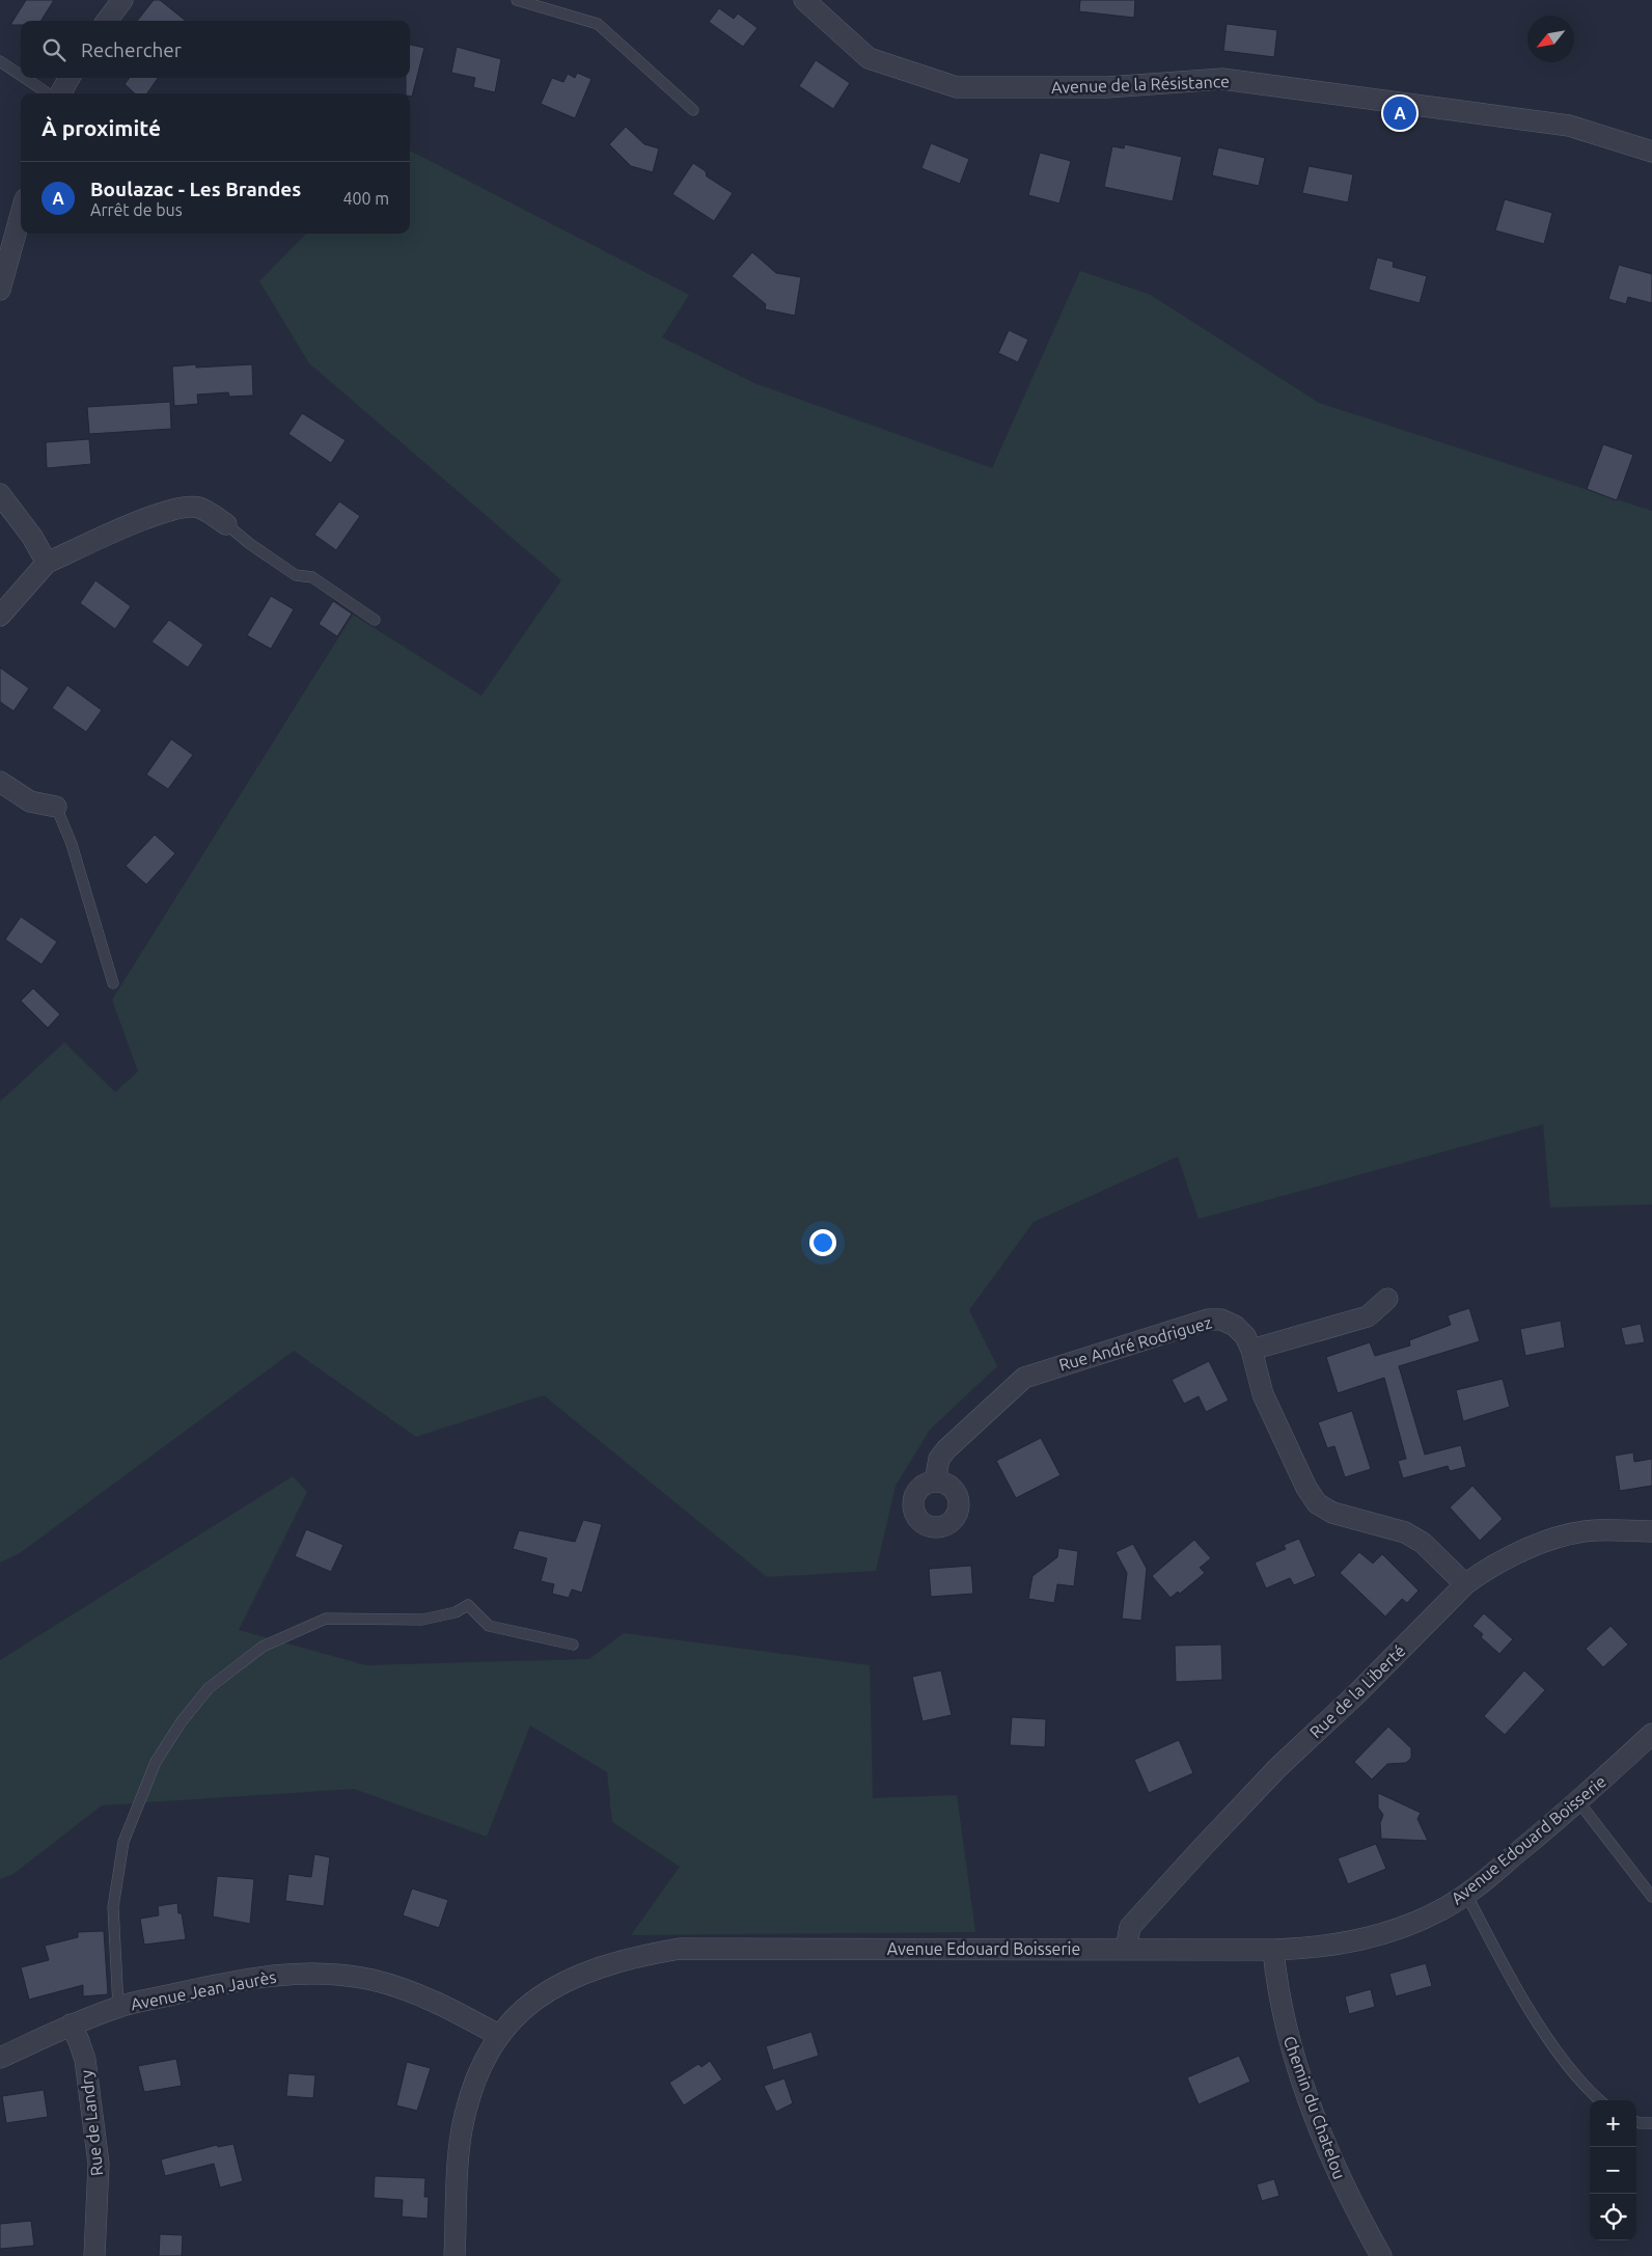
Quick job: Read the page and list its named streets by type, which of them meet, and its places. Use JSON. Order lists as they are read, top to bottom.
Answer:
{
  "streets": {
    "street": [
      "Avenue de la Résistance",
      "Rue André Rodriguez",
      "Rue de la Liberté",
      "Avenue Edouard Boisserie",
      "Avenue Jean Jaurès",
      "Chemin du Chatelou",
      "Rue de Landry"
    ]
  },
  "crossings": [
    ["Rue André Rodriguez", "Rue de la Liberté"],
    ["Rue de la Liberté", "Avenue Edouard Boisserie"],
    ["Avenue Edouard Boisserie", "Avenue Jean Jaurès"],
    ["Avenue Edouard Boisserie", "Chemin du Chatelou"],
    ["Avenue Jean Jaurès", "Rue de Landry"]
  ],
  "north": "bottom left",
  "page": {
    "search": "Rechercher",
    "heading": "À proximité",
    "pins": "A",
    "list": [
      {
        "mark": "A",
        "name": "Boulazac - Les Brandes",
        "note": "Arrêt de bus",
        "value": "400 m"
      }
    ],
    "map_buttons": ["+", "−"]
  }
}
